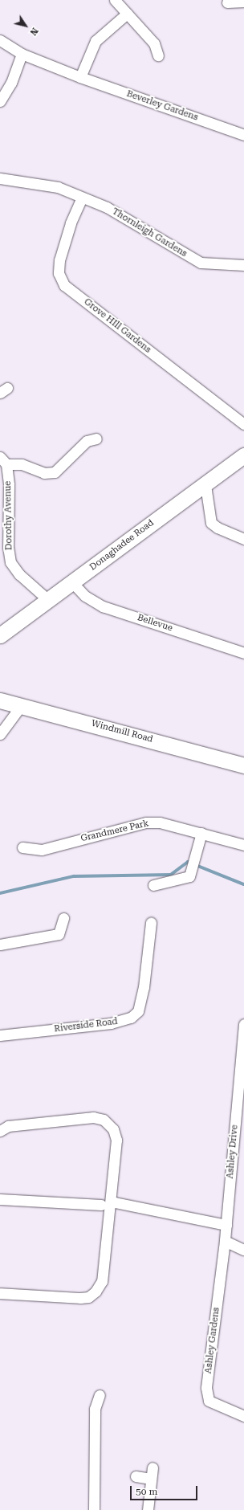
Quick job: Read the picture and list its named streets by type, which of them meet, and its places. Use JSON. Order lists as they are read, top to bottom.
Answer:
{
  "streets": {
    "main road": ["Donaghadee Road", "Windmill Road"],
    "street": [
      "Beverley Gardens",
      "Thornleigh Gardens",
      "Grove HIll Gardens",
      "Dorothy Avenue",
      "Bellevue",
      "Grandmere Park",
      "Riverside Road",
      "Ashley Drive",
      "Ashley Gardens"
    ]
  },
  "crossings": [
    ["Thornleigh Gardens", "Grove HIll Gardens"],
    ["Dorothy Avenue", "Donaghadee Road"],
    ["Donaghadee Road", "Bellevue"],
    ["Ashley Drive", "Ashley Gardens"]
  ],
  "scale_bar": "50 m",
  "north": "bottom right"
}
